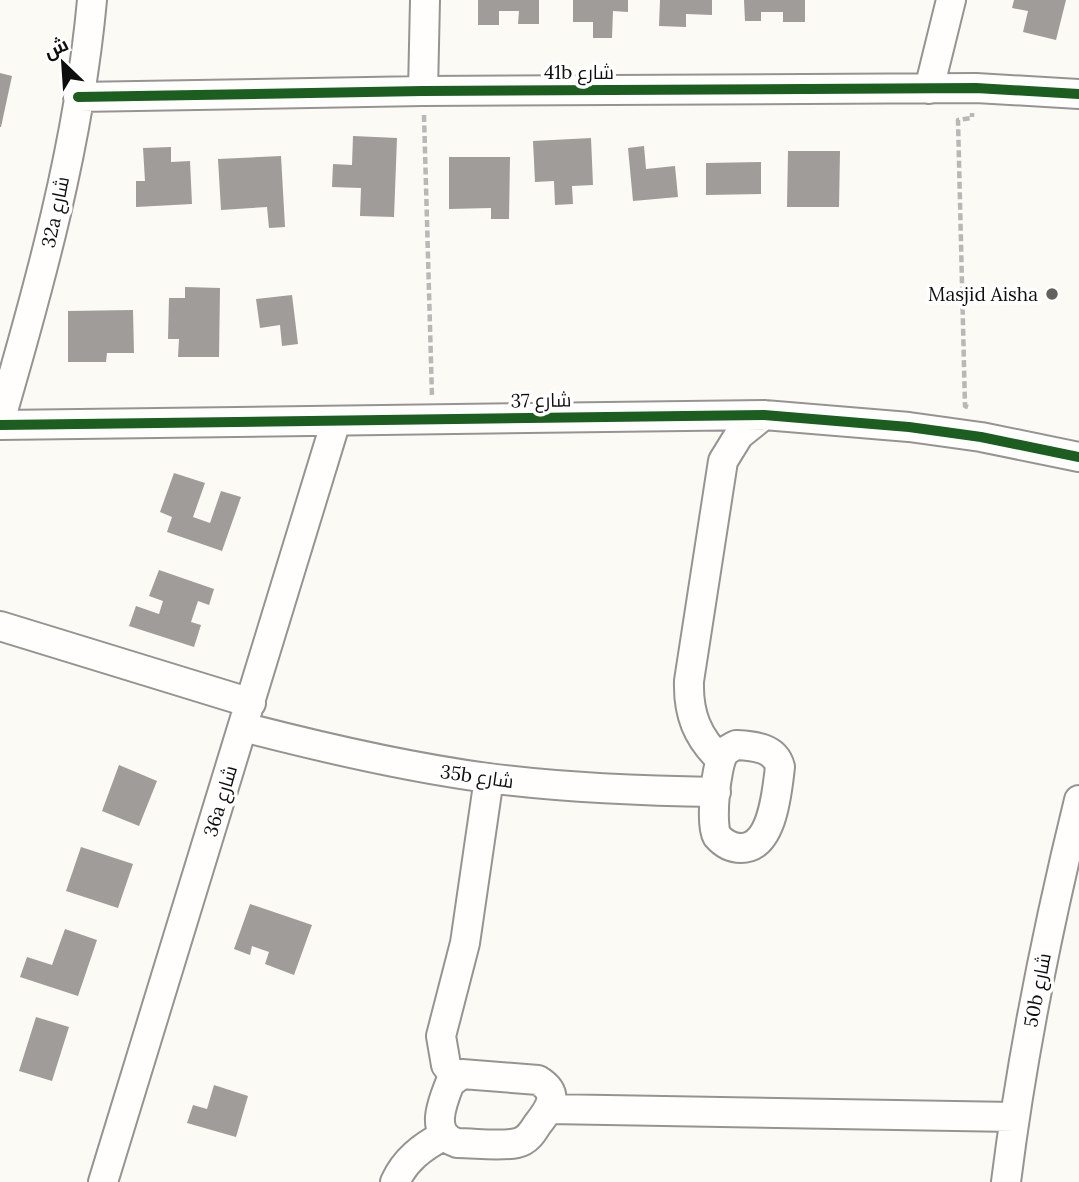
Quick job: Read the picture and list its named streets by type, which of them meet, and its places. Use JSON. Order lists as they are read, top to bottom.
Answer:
{
  "streets": {
    "street": [
      "41b شارع",
      "32a شارع",
      "شارع 37",
      "35b شارع",
      "36a شارع",
      "50b شارع"
    ]
  },
  "crossings": [
    ["41b شارع", "32a شارع"],
    ["32a شارع", "شارع 37"],
    ["شارع 37", "36a شارع"],
    ["35b شارع", "36a شارع"]
  ],
  "places": ["Masjid Aisha"],
  "north": "top left"
}
